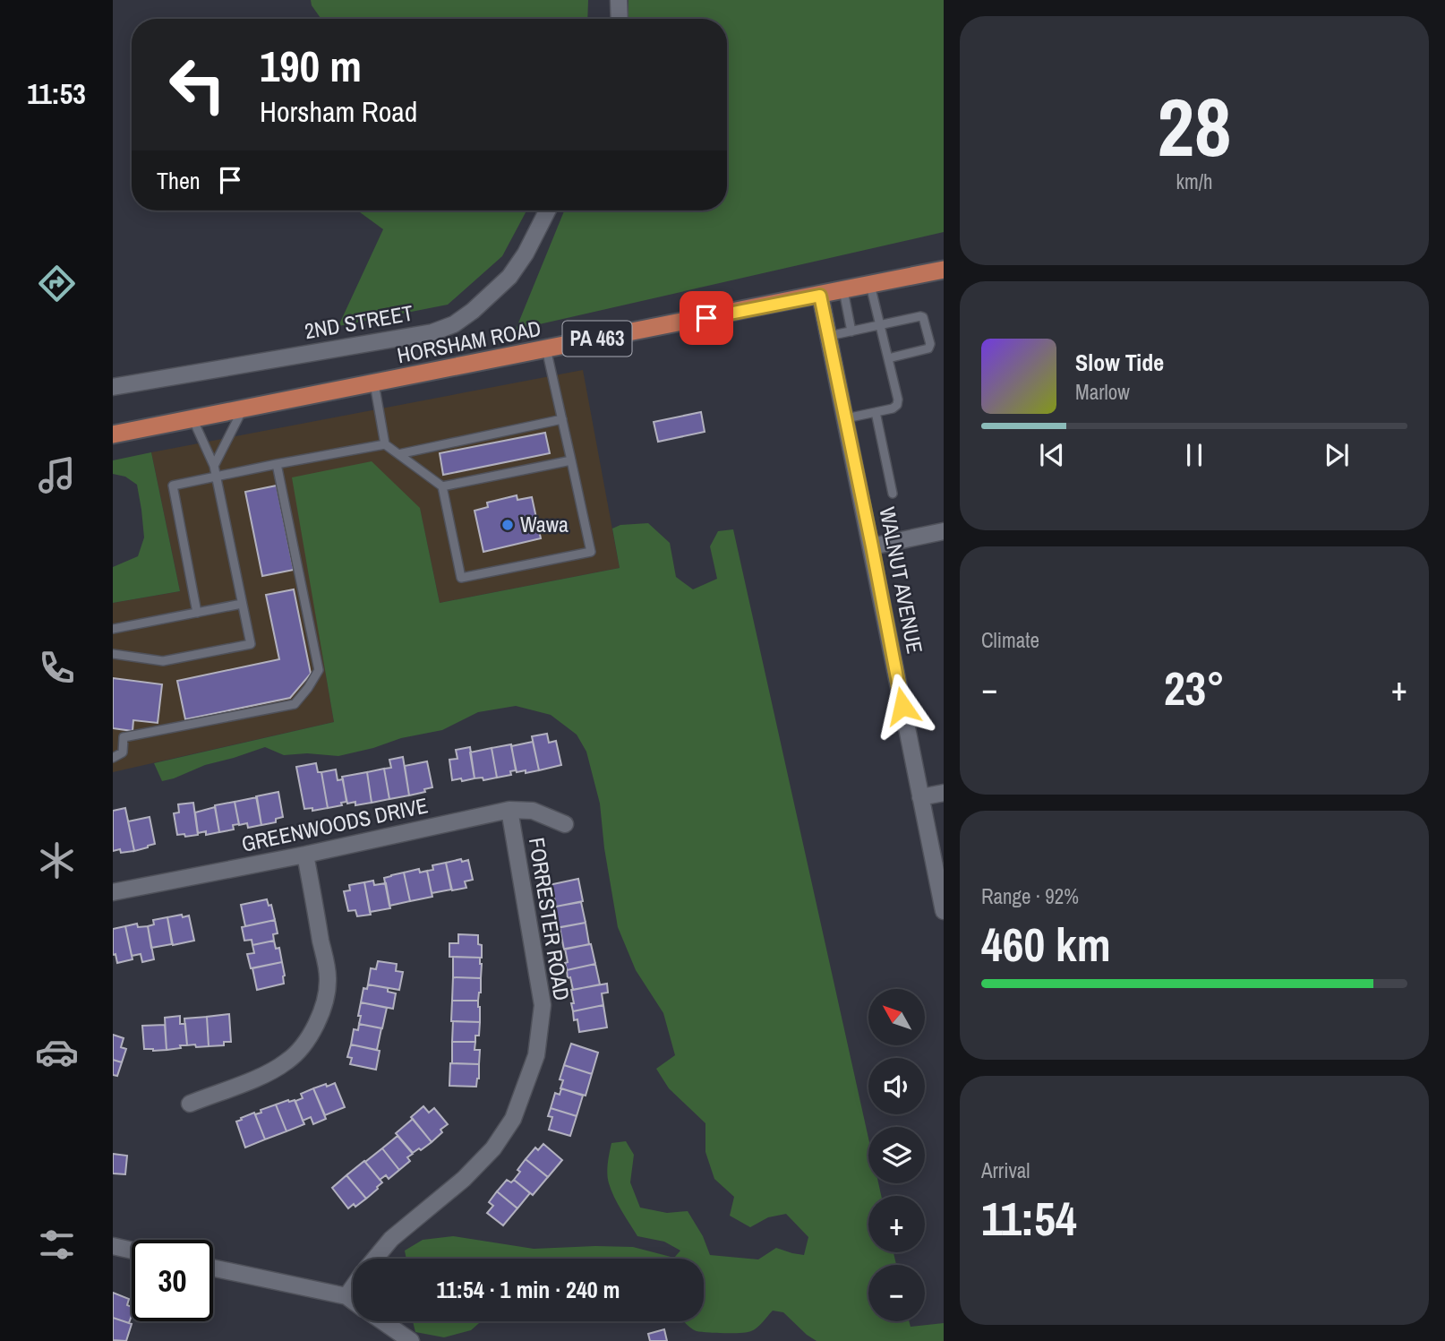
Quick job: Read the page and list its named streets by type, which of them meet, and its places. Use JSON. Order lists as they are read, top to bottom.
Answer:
{
  "streets": {
    "main road": ["PA 463", "HORSHAM ROAD"],
    "street": [
      "2ND STREET",
      "WALNUT AVENUE",
      "GREENWOODS DRIVE",
      "FORRESTER ROAD"
    ]
  },
  "crossings": [
    ["HORSHAM ROAD", "WALNUT AVENUE"],
    ["GREENWOODS DRIVE", "FORRESTER ROAD"]
  ],
  "places": ["Wawa"],
  "north": "top left",
  "page": {
    "tabs": "11:53",
    "tile": [
      ["28", "km/h"],
      "Climate",
      ["Range · 92%", "460 km"],
      ["Arrival", "11:54"]
    ],
    "turn": ["190 m", "Horsham Road"],
    "then": "Then",
    "song": ["Slow Tide", "Marlow"],
    "heat": ["−", "23°", "+"],
    "map_buttons": ["+", "−"],
    "limit": "30",
    "trip": "11:54 · 1 min · 240 m"
  }
}
